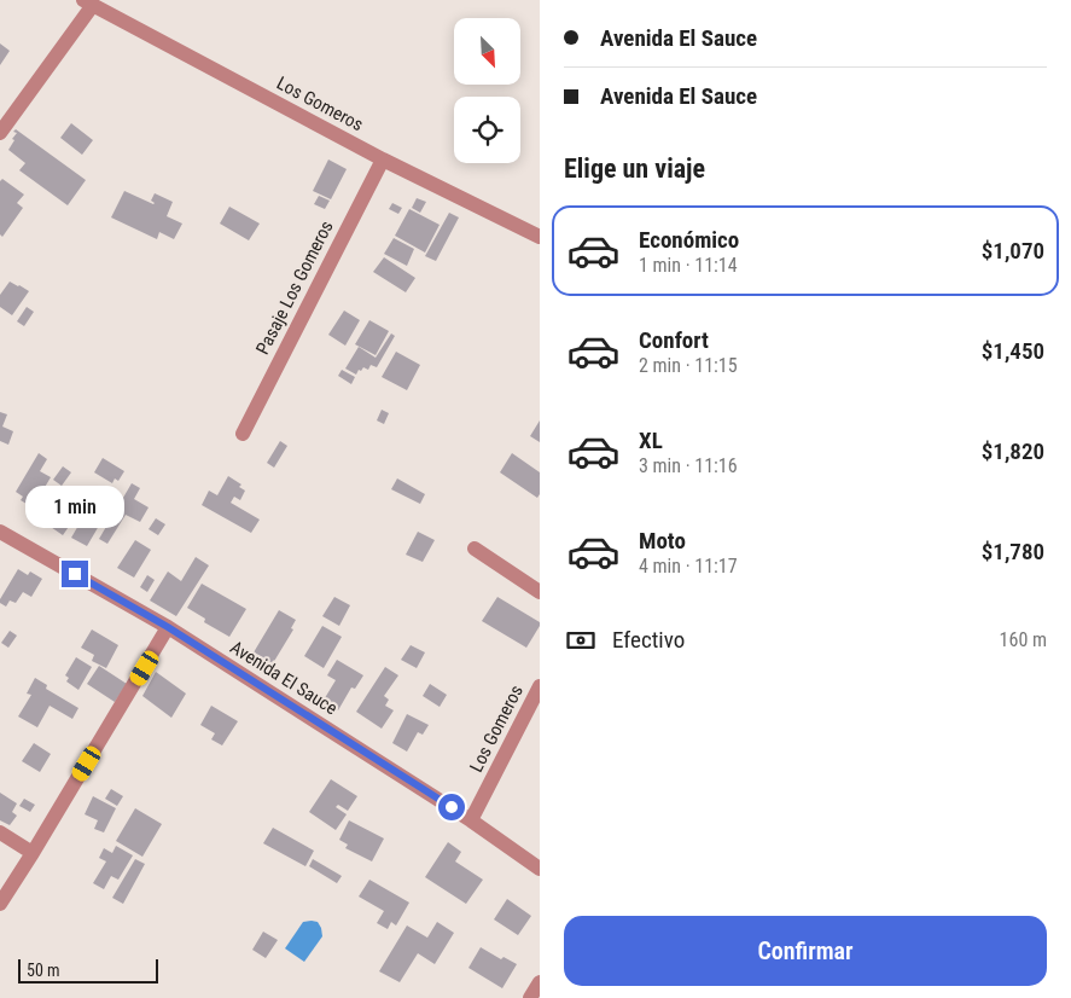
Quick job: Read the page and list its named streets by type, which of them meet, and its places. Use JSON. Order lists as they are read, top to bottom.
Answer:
{
  "streets": {
    "street": ["Los Gomeros", "Pasaje Los Gomeros", "Avenida El Sauce"]
  },
  "crossings": [
    ["Los Gomeros", "Pasaje Los Gomeros"],
    ["Los Gomeros", "Avenida El Sauce"]
  ],
  "scale_bar": "50 m",
  "north": "bottom right",
  "page": {
    "banner": ["Avenida El Sauce", "Avenida El Sauce"],
    "heading": "Elige un viaje",
    "list": [
      {
        "name": "Económico",
        "note": "1 min · 11:14",
        "value": "$1,070"
      },
      {
        "name": "Confort",
        "note": "2 min · 11:15",
        "value": "$1,450"
      },
      {
        "name": "XL",
        "note": "3 min · 11:16",
        "value": "$1,820"
      },
      {
        "name": "Moto",
        "note": "4 min · 11:17",
        "value": "$1,780"
      }
    ],
    "bubble": "1 min",
    "pay": ["Efectivo", "160 m"],
    "buttons": "Confirmar",
    "scale": "50 m"
  }
}
